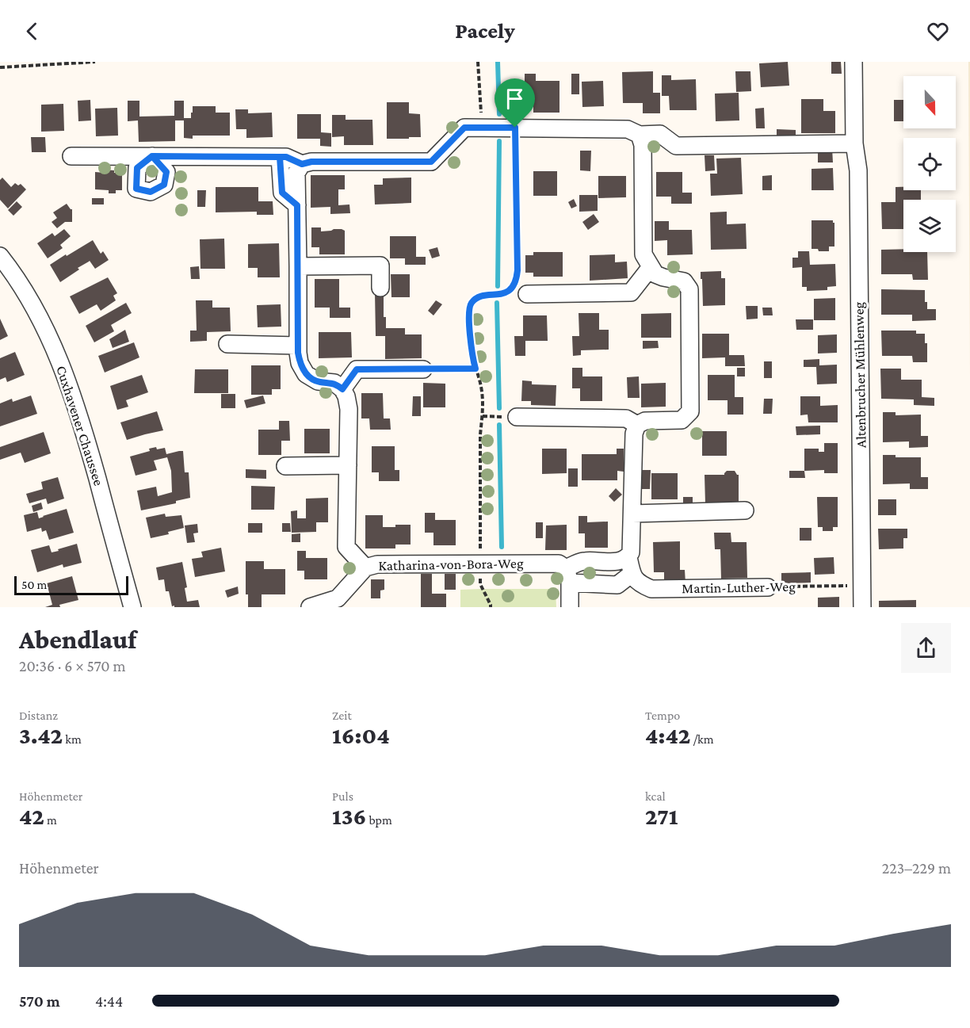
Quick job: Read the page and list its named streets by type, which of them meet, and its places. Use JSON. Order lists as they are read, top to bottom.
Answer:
{
  "streets": {
    "street": [
      "Altenbrucher Mühlenweg",
      "Cuxhavener Chaussee",
      "Katharina-von-Bora-Weg",
      "Martin-Luther-Weg"
    ]
  },
  "scale_bar": "50 m",
  "north": "bottom",
  "page": {
    "header": "Pacely",
    "scale": "50 m",
    "heading": ["Abendlauf", "20:36 · 6 × 570 m"],
    "stats": [
      ["Distanz", "3.42 km"],
      ["Zeit", "16:04"],
      ["Tempo", "4:42 /km"],
      ["Höhenmeter", "42 m"],
      ["Puls", "136 bpm"],
      ["kcal", "271"]
    ],
    "chart": ["Höhenmeter", "223–229 m"],
    "list": [
      {
        "name": "570 m",
        "note": "4:44"
      }
    ]
  }
}
